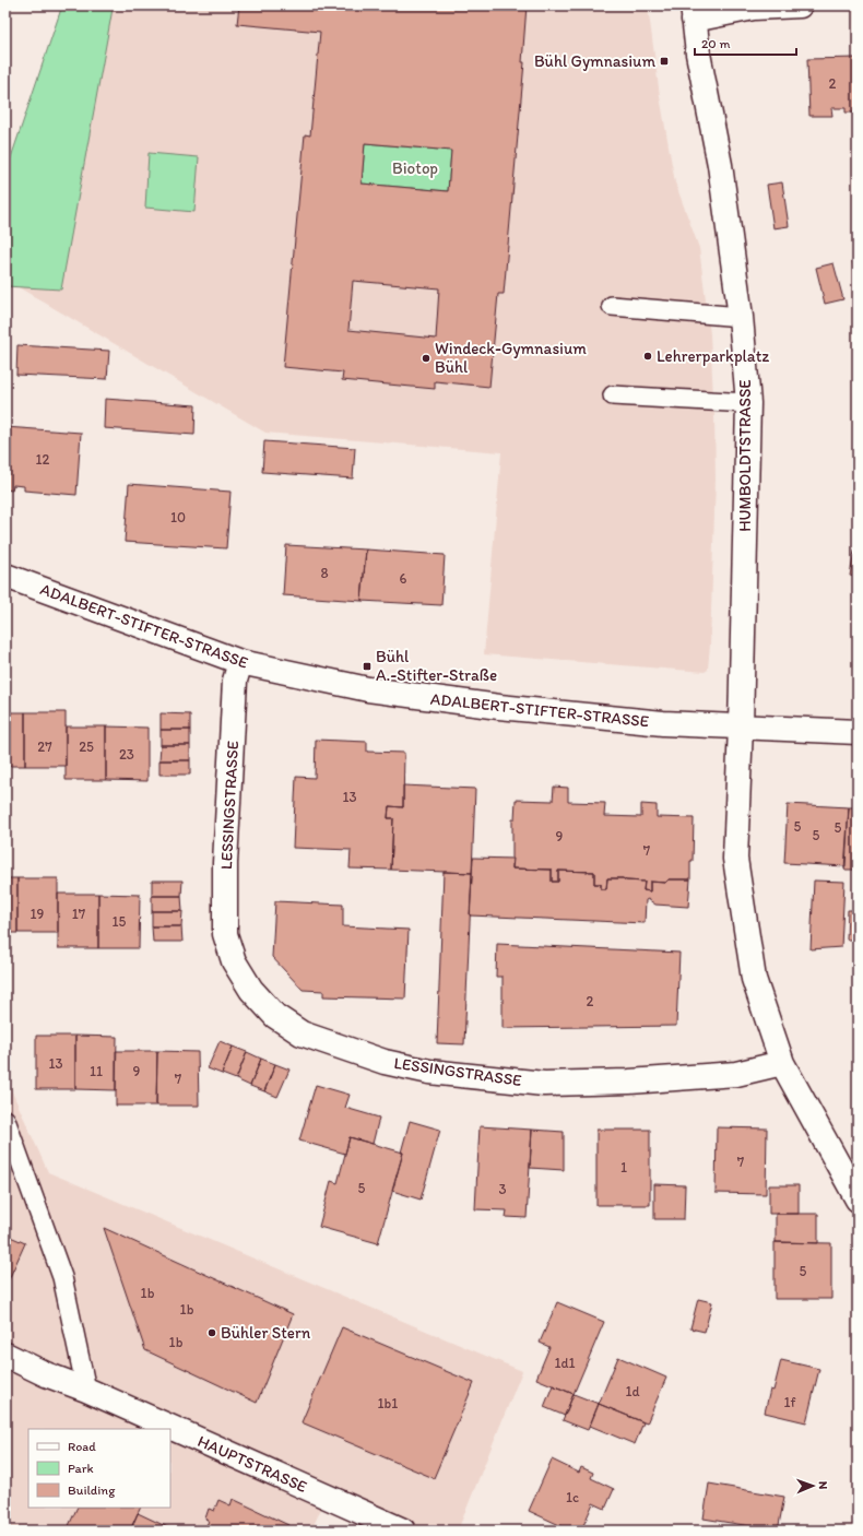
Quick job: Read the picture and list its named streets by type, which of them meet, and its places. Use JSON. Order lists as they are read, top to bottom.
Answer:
{
  "streets": {
    "street": [
      "HUMBOLDTSTRASSE",
      "ADALBERT-STIFTER-STRASSE",
      "LESSINGSTRASSE",
      "HAUPTSTRASSE"
    ]
  },
  "crossings": [
    ["HUMBOLDTSTRASSE", "ADALBERT-STIFTER-STRASSE"],
    ["HUMBOLDTSTRASSE", "LESSINGSTRASSE"],
    ["ADALBERT-STIFTER-STRASSE", "LESSINGSTRASSE"]
  ],
  "parks": ["Biotop"],
  "places": {
    "transit": ["Bühl Gymnasium", "Bühl A.-Stifter-Straße"],
    "other": ["Lehrerparkplatz", "Windeck-Gymnasium Bühl", "Bühler Stern"]
  },
  "house_numbers": [
    "2",
    "12",
    "10",
    "8",
    "6",
    "27",
    "25",
    "23",
    "13",
    "5",
    "5",
    "5",
    "9",
    "7",
    "19",
    "17",
    "15",
    "2",
    "13",
    "11",
    "9",
    "7",
    "7",
    "1",
    "5",
    "3",
    "5",
    "1b",
    "1b",
    "1b",
    "1d1",
    "1d",
    "1f",
    "1b1",
    "1c"
  ],
  "legend": ["Road", "Park", "Building"],
  "scale_bar": "20 m",
  "north": "right"
}
